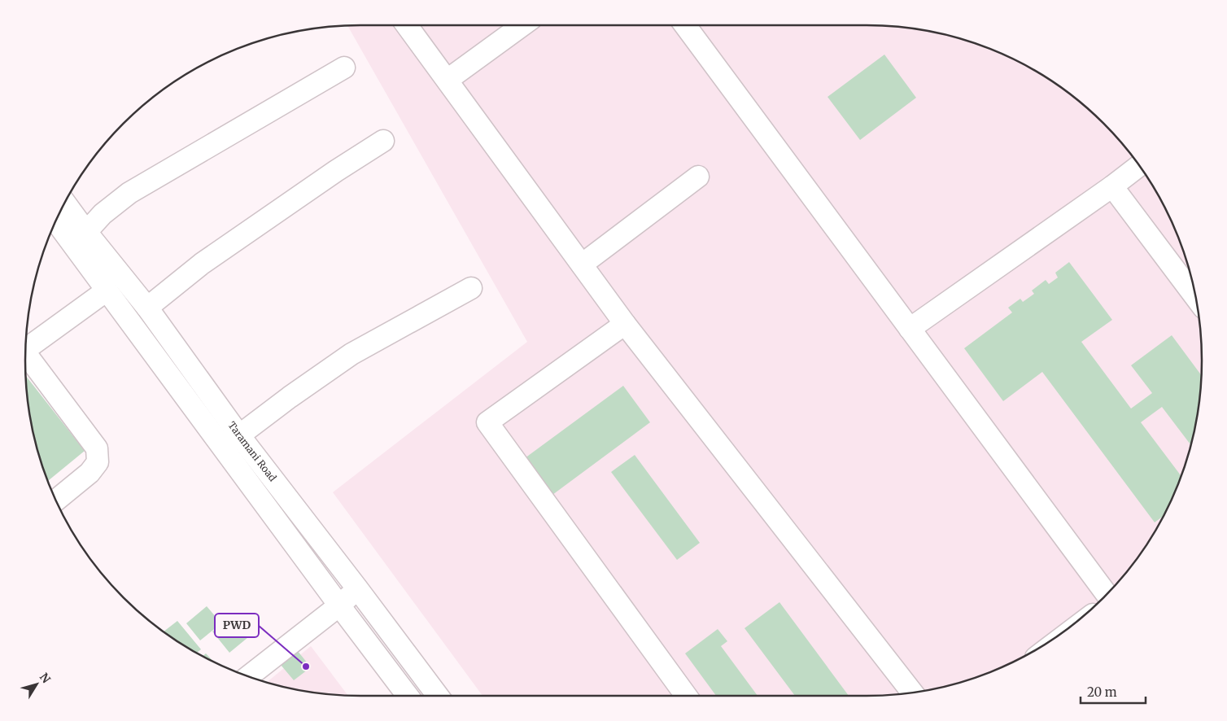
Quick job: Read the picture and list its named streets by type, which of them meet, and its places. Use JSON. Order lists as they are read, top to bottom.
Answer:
{
  "streets": {
    "street": ["Taramani Road"]
  },
  "places": ["PWD"],
  "scale_bar": "20 m",
  "north": "top right"
}
